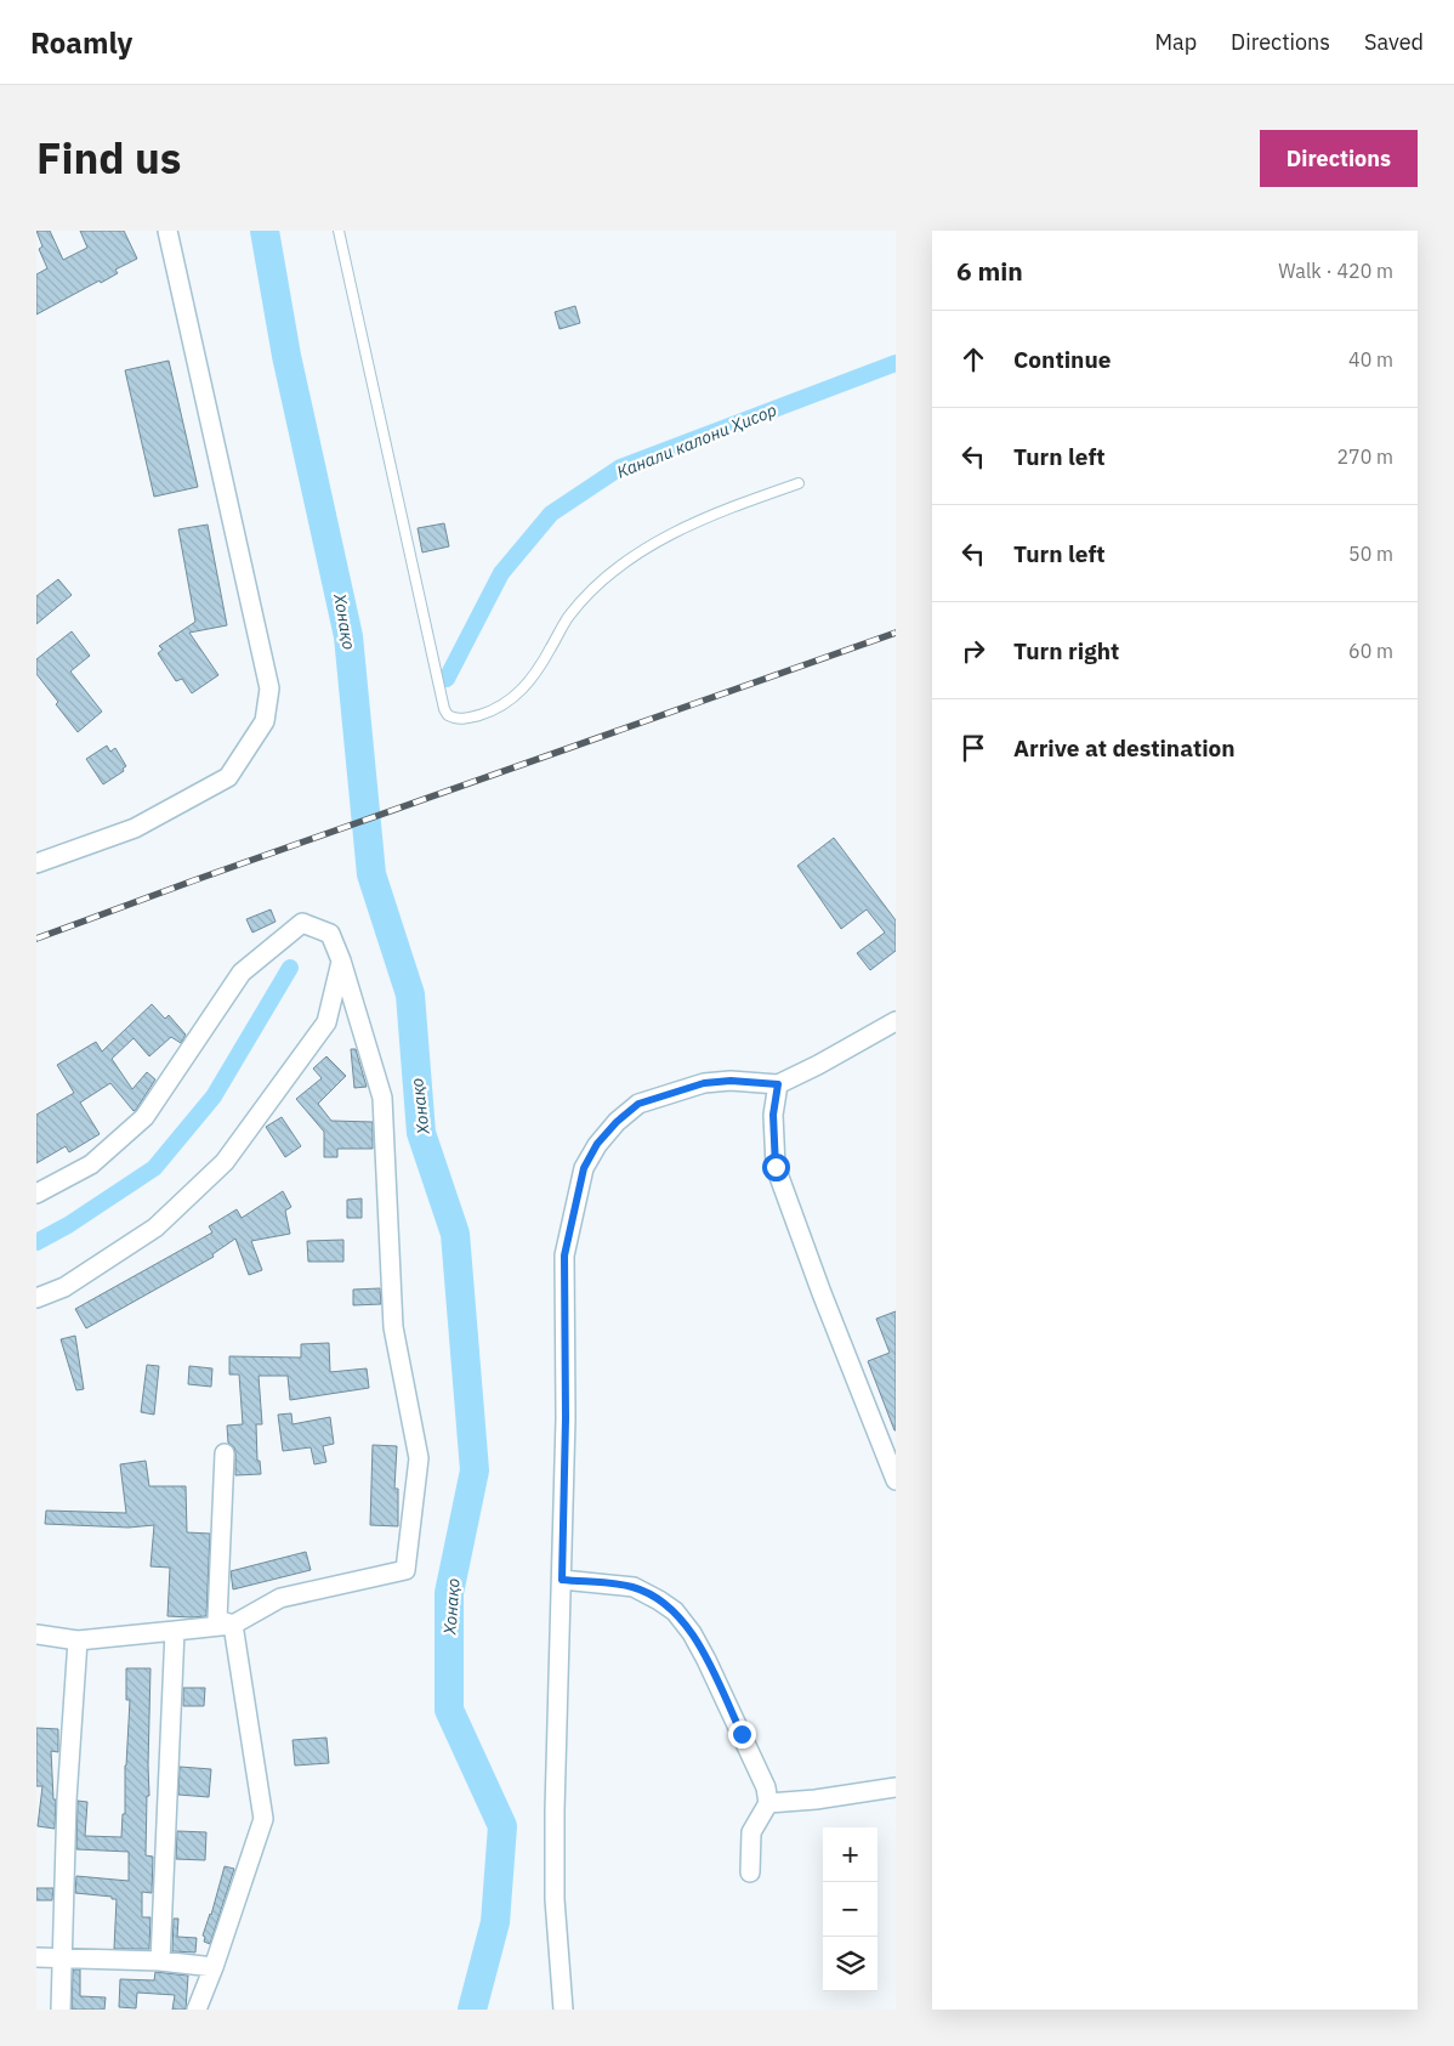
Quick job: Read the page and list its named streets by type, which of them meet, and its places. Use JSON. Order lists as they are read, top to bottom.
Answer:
{
  "water": ["Канали калони Ҳисор", "Хонақо"],
  "page": {
    "header": "Roamly",
    "nav": ["Map", "Directions", "Saved"],
    "title": "Find us",
    "buttons": "Directions",
    "heading": ["6 min", "Walk · 420 m"],
    "list": [
      ["Continue", "40 m"],
      ["Turn left", "270 m"],
      ["Turn left", "50 m"],
      ["Turn right", "60 m"],
      "Arrive at destination"
    ],
    "map_buttons": ["+", "−"]
  }
}
